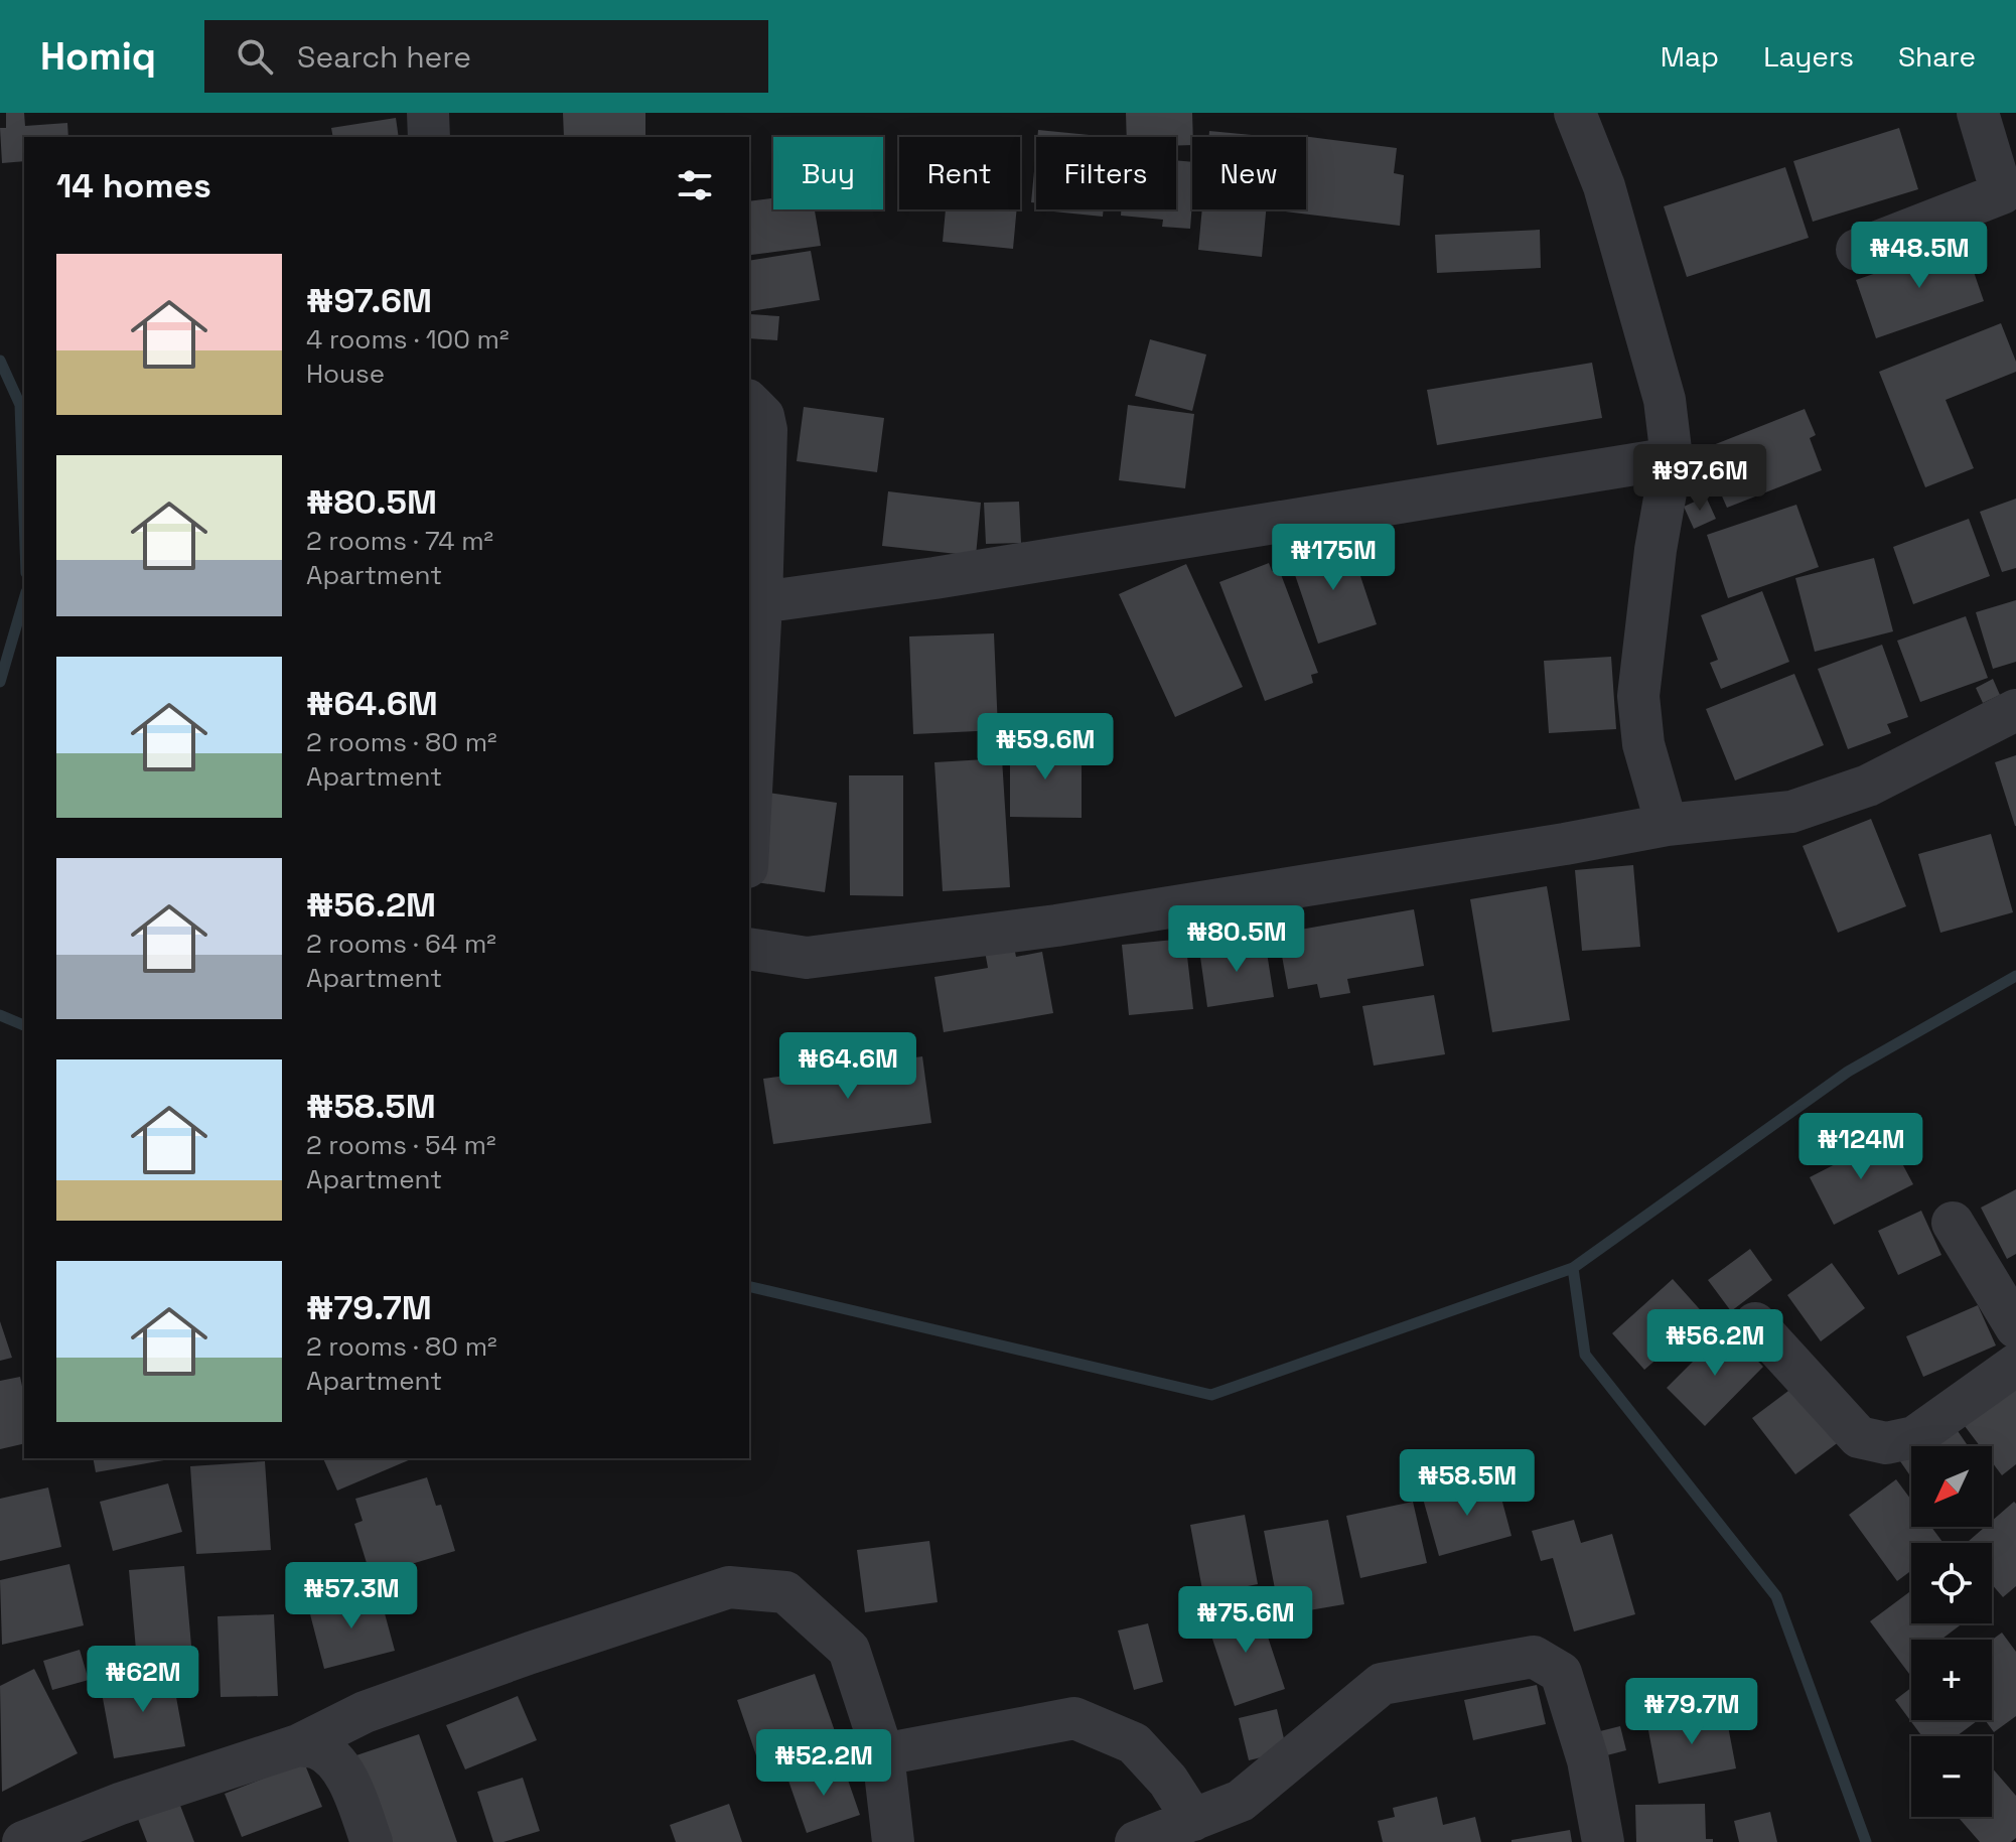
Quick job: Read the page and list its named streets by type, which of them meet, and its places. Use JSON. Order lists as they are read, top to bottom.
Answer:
{
  "north": "bottom left",
  "page": {
    "header": "Homiq",
    "search": "Search here",
    "nav": ["Map", "Layers", "Share"],
    "chip": [
      "Buy",
      "Rent",
      "Filters",
      "New"
    ],
    "heading": "14 homes",
    "price": [
      "₦48.5M",
      "₦97.6M",
      "₦175M",
      "₦59.6M",
      "₦80.5M",
      "₦64.6M",
      "₦124M",
      "₦56.2M",
      "₦58.5M",
      "₦57.3M",
      "₦75.6M",
      "₦62M",
      "₦79.7M",
      "₦52.2M"
    ],
    "list": [
      {
        "name": "₦97.6M",
        "note": "4 rooms · 100 m² · House"
      },
      {
        "name": "₦80.5M",
        "note": "2 rooms · 74 m² · Apartment"
      },
      {
        "name": "₦64.6M",
        "note": "2 rooms · 80 m² · Apartment"
      },
      {
        "name": "₦56.2M",
        "note": "2 rooms · 64 m² · Apartment"
      },
      {
        "name": "₦58.5M",
        "note": "2 rooms · 54 m² · Apartment"
      },
      {
        "name": "₦79.7M",
        "note": "2 rooms · 80 m² · Apartment"
      }
    ],
    "map_buttons": ["+", "−"]
  }
}
